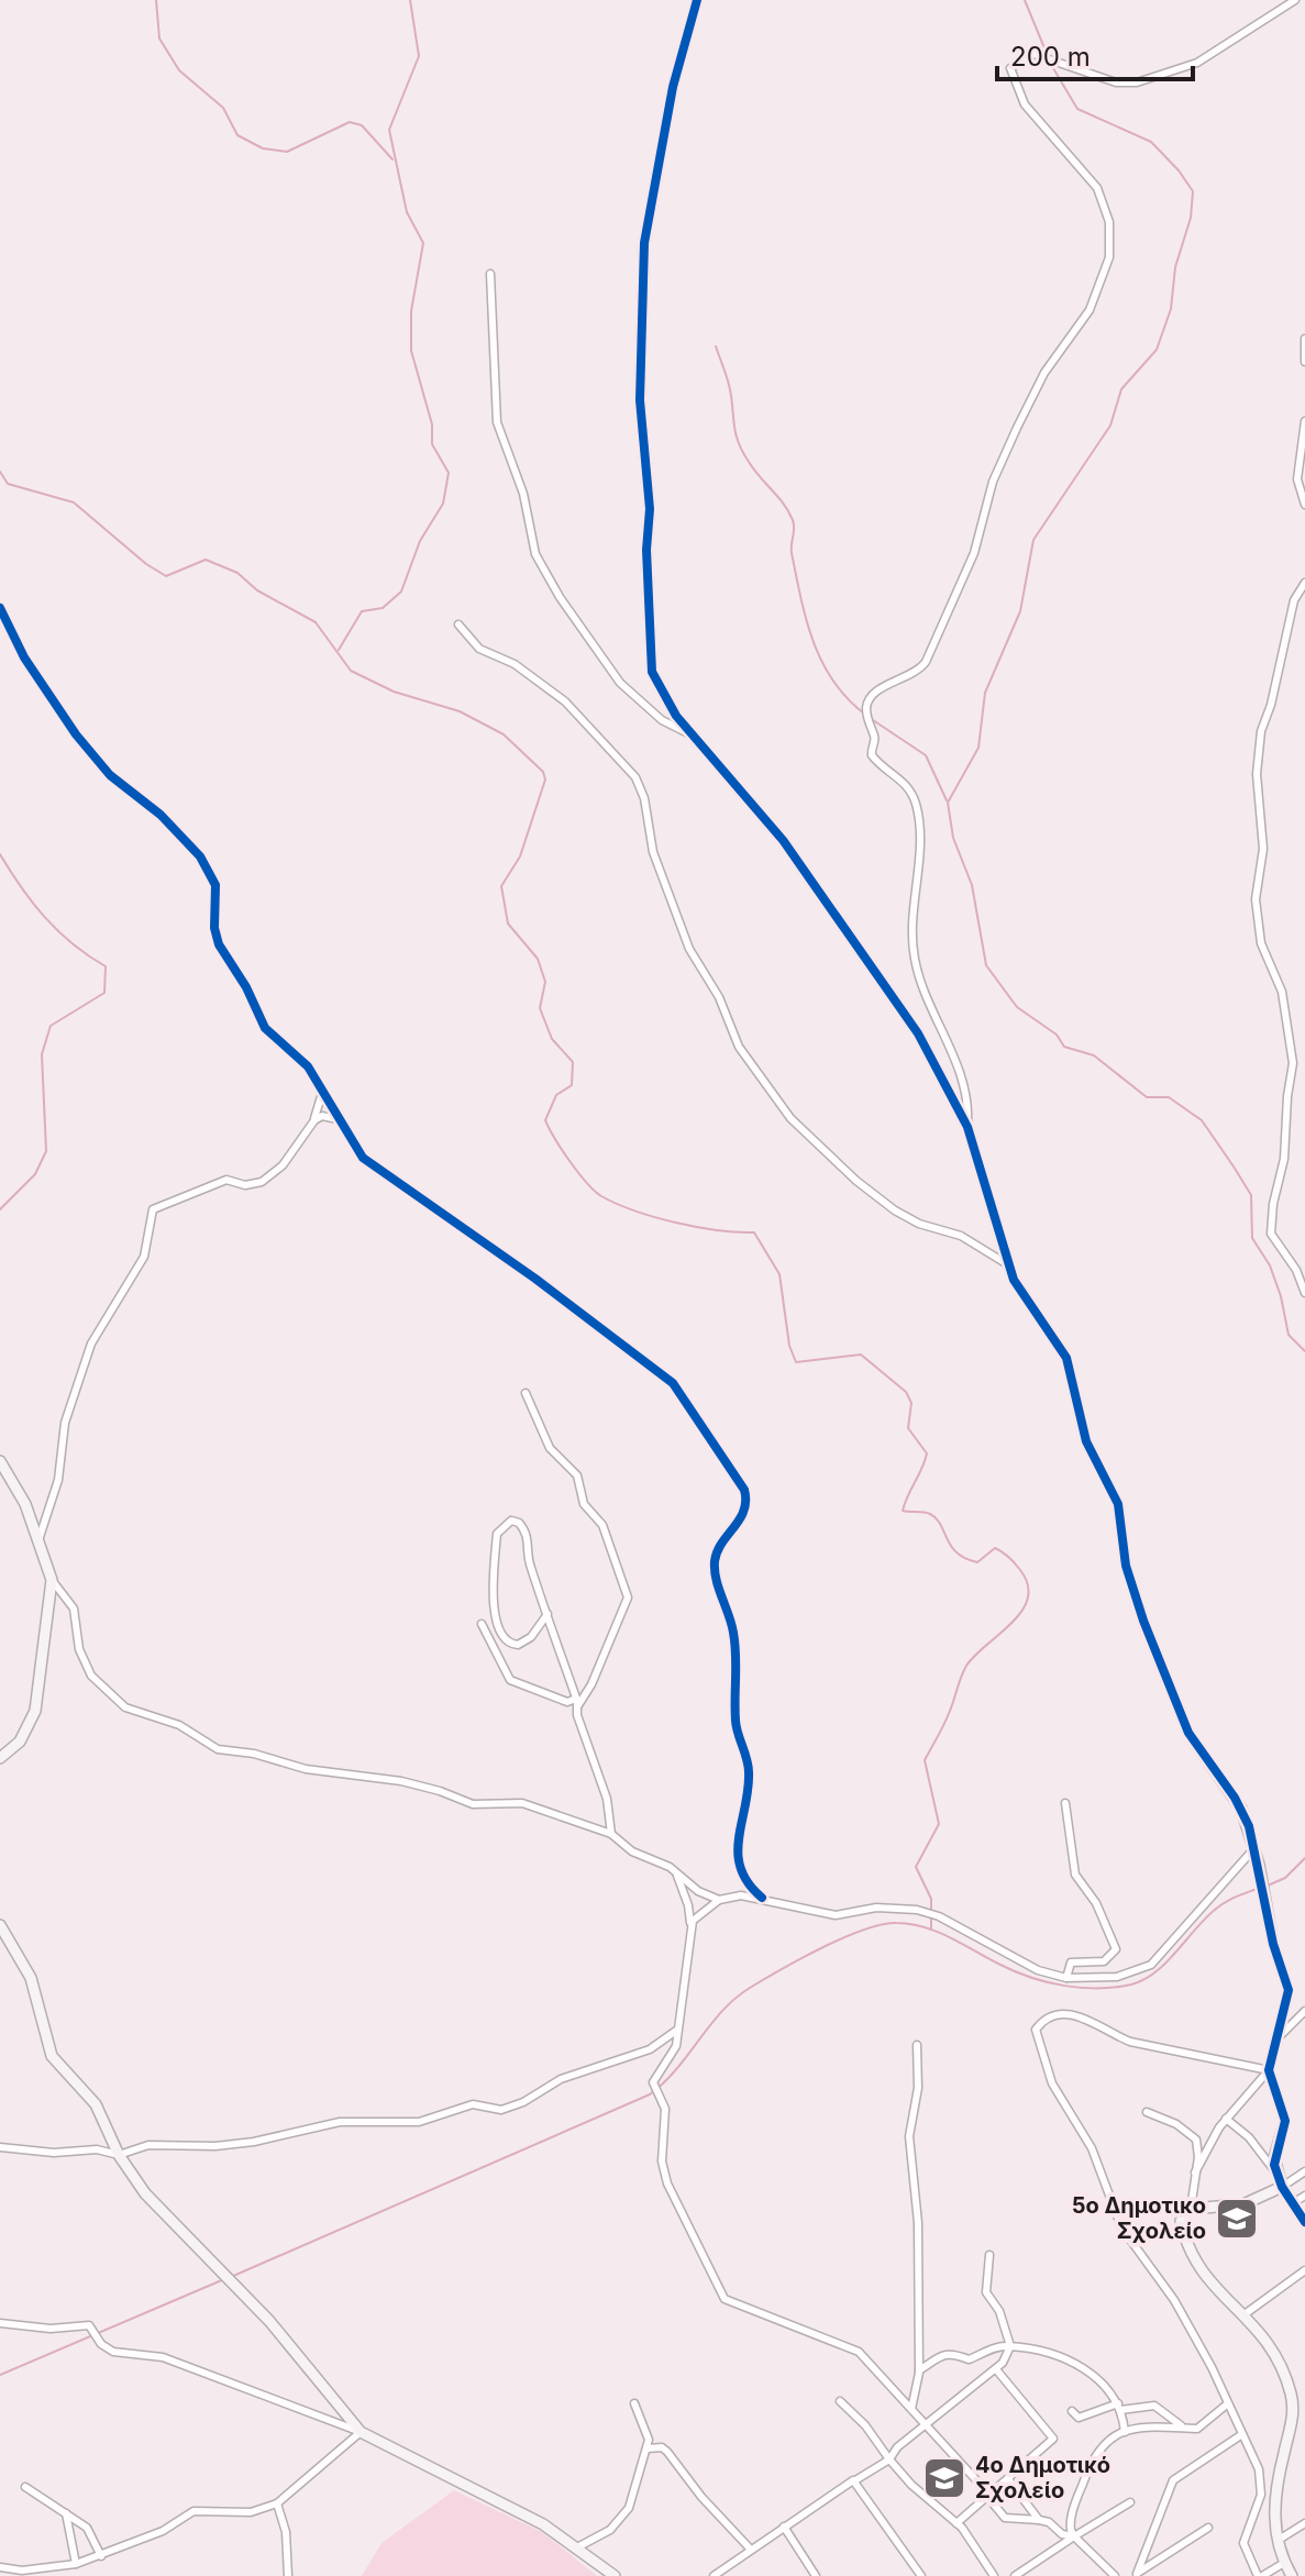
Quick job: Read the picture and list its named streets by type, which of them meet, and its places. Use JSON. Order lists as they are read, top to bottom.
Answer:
{
  "places": {
    "school or university": ["5o Δημοτικο Σχολείο", "4ο Δημοτικό Σχολείο"]
  },
  "scale_bar": "200 m"
}
